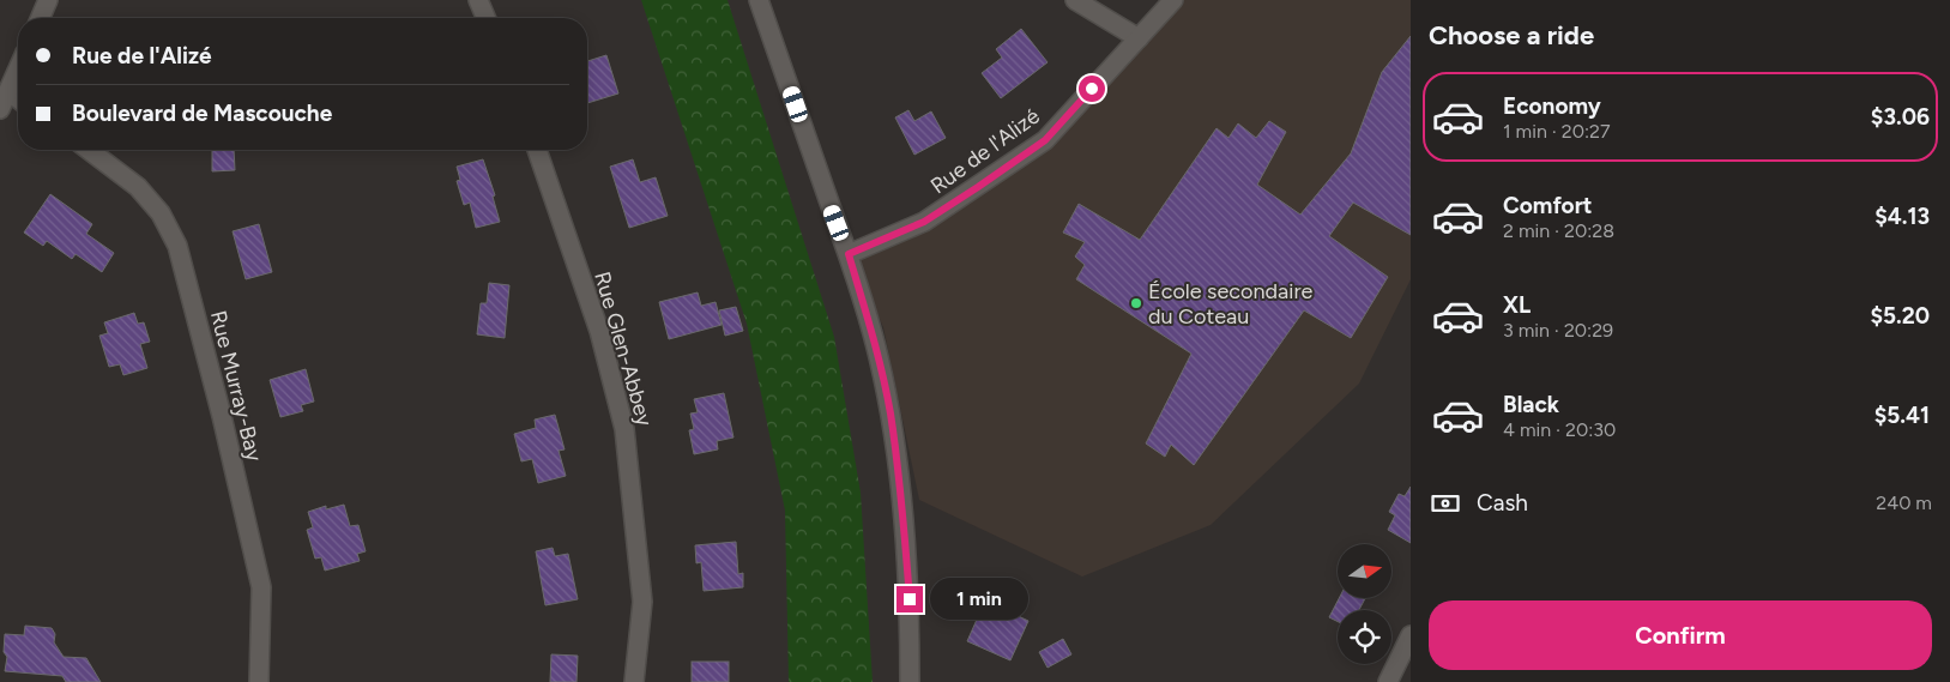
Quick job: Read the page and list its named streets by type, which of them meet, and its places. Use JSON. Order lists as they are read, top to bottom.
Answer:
{
  "streets": {
    "street": ["Rue de l'Alizé", "Rue Glen-Abbey", "Rue Murray-Bay"]
  },
  "places": ["École secondaire du Coteau"],
  "north": "right",
  "page": {
    "heading": "Choose a ride",
    "banner": ["Rue de l'Alizé", "Boulevard de Mascouche"],
    "list": [
      {
        "name": "Economy",
        "note": "1 min · 20:27",
        "value": "$3.06"
      },
      {
        "name": "Comfort",
        "note": "2 min · 20:28",
        "value": "$4.13"
      },
      {
        "name": "XL",
        "note": "3 min · 20:29",
        "value": "$5.20"
      },
      {
        "name": "Black",
        "note": "4 min · 20:30",
        "value": "$5.41"
      }
    ],
    "pay": ["Cash", "240 m"],
    "bubble": "1 min",
    "buttons": "Confirm"
  }
}
